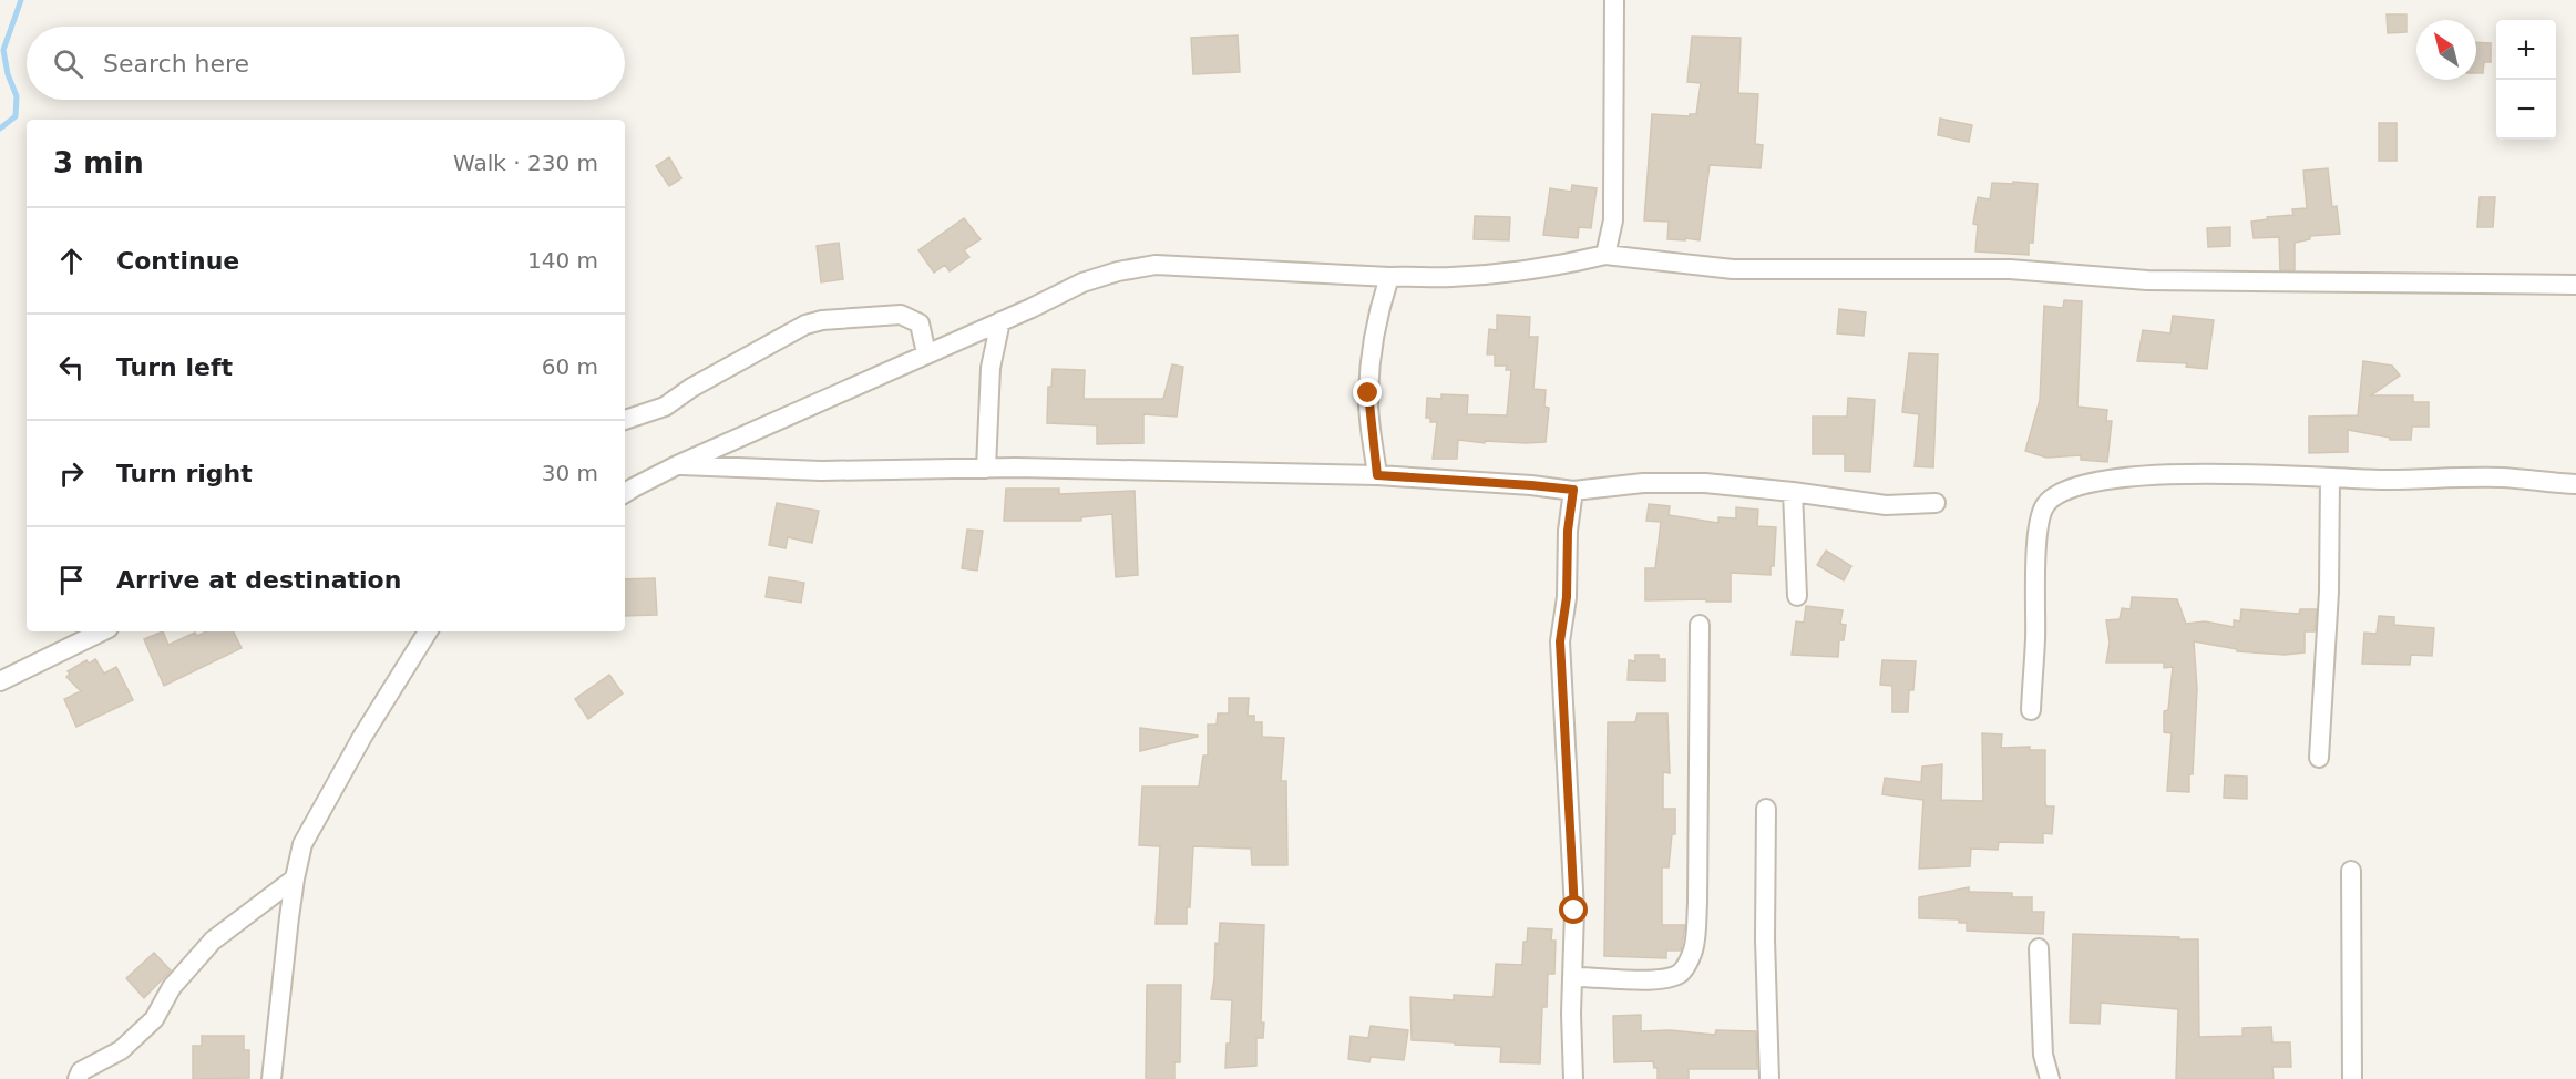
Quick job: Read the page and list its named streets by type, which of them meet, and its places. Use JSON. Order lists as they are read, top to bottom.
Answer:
{
  "north": "top left",
  "page": {
    "map_buttons": ["+", "−"],
    "search": "Search here",
    "heading": ["3 min", "Walk · 230 m"],
    "list": [
      ["Continue", "140 m"],
      ["Turn left", "60 m"],
      ["Turn right", "30 m"],
      "Arrive at destination"
    ]
  }
}
